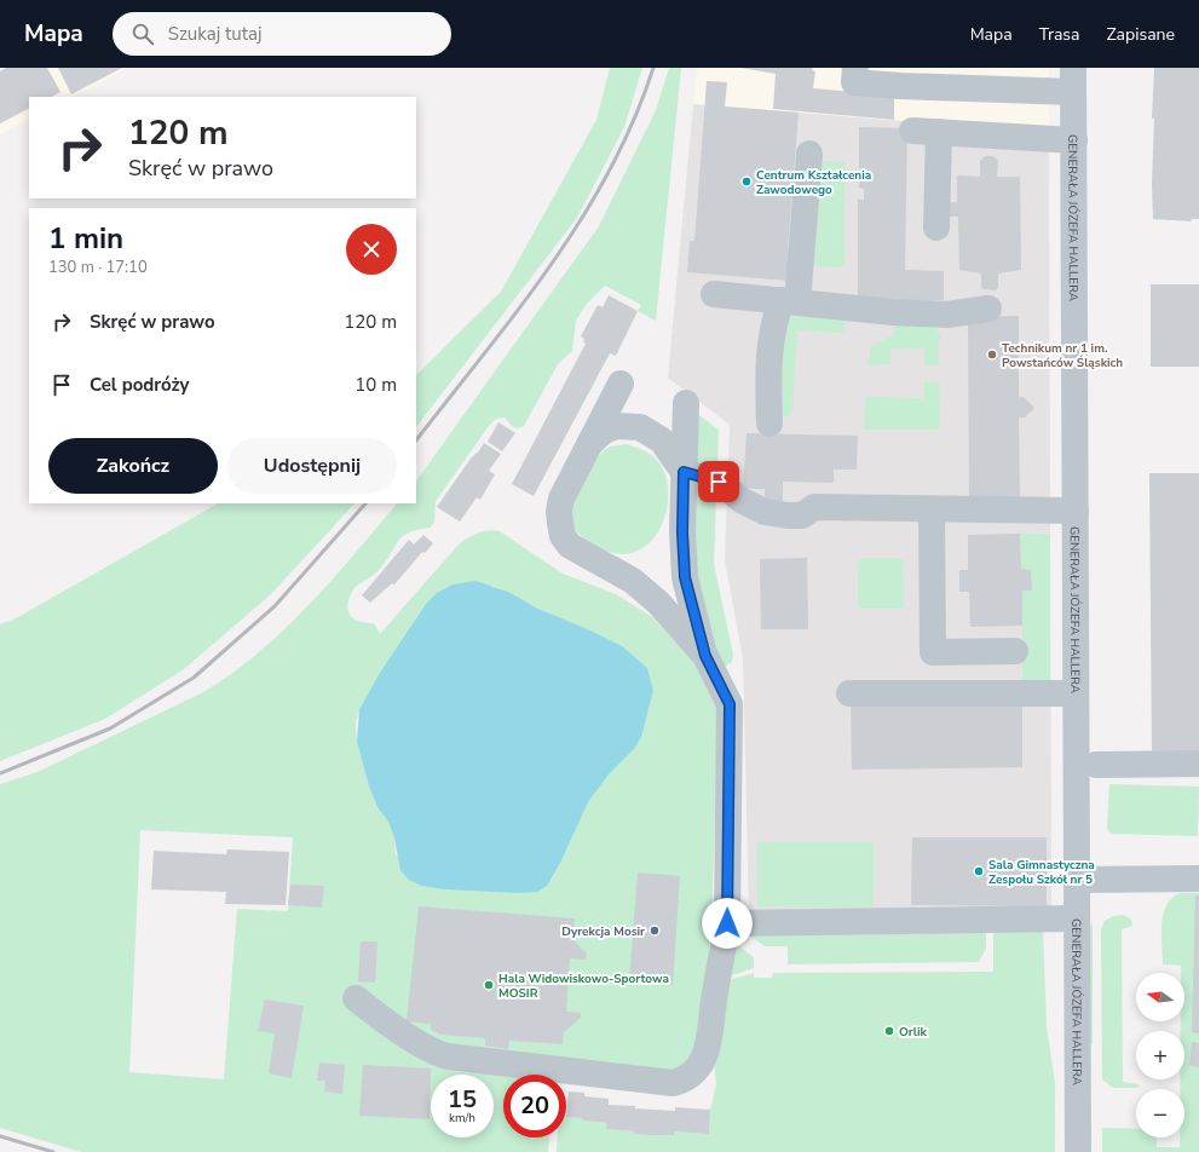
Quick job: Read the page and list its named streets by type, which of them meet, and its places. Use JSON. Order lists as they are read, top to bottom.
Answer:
{
  "streets": {
    "street": ["GENERAŁA JÓZEFA HALLERA"]
  },
  "places": [
    "Centrum Kształcenia Zawodowego",
    "Technikum nr 1 im. Powstańców Śląskich",
    "Sala Gimnastyczna Zespołu Szkół nr 5",
    "Dyrekcja Mosir",
    "Hala Widowiskowo-Sportowa MOSIR",
    "Orlik"
  ],
  "north": "left",
  "page": {
    "header": "Mapa",
    "search": "Szukaj tutaj",
    "nav": ["Mapa", "Trasa", "Zapisane"],
    "turn": ["120 m", "Skręć w prawo"],
    "heading": ["1 min", "130 m · 17:10"],
    "list": [
      {
        "name": "Skręć w prawo",
        "value": "120 m"
      },
      {
        "name": "Cel podróży",
        "value": "10 m"
      }
    ],
    "buttons": ["Zakończ", "Udostępnij"],
    "map_buttons": ["+", "−"],
    "speed": "15 km/h",
    "limit": "20"
  }
}
